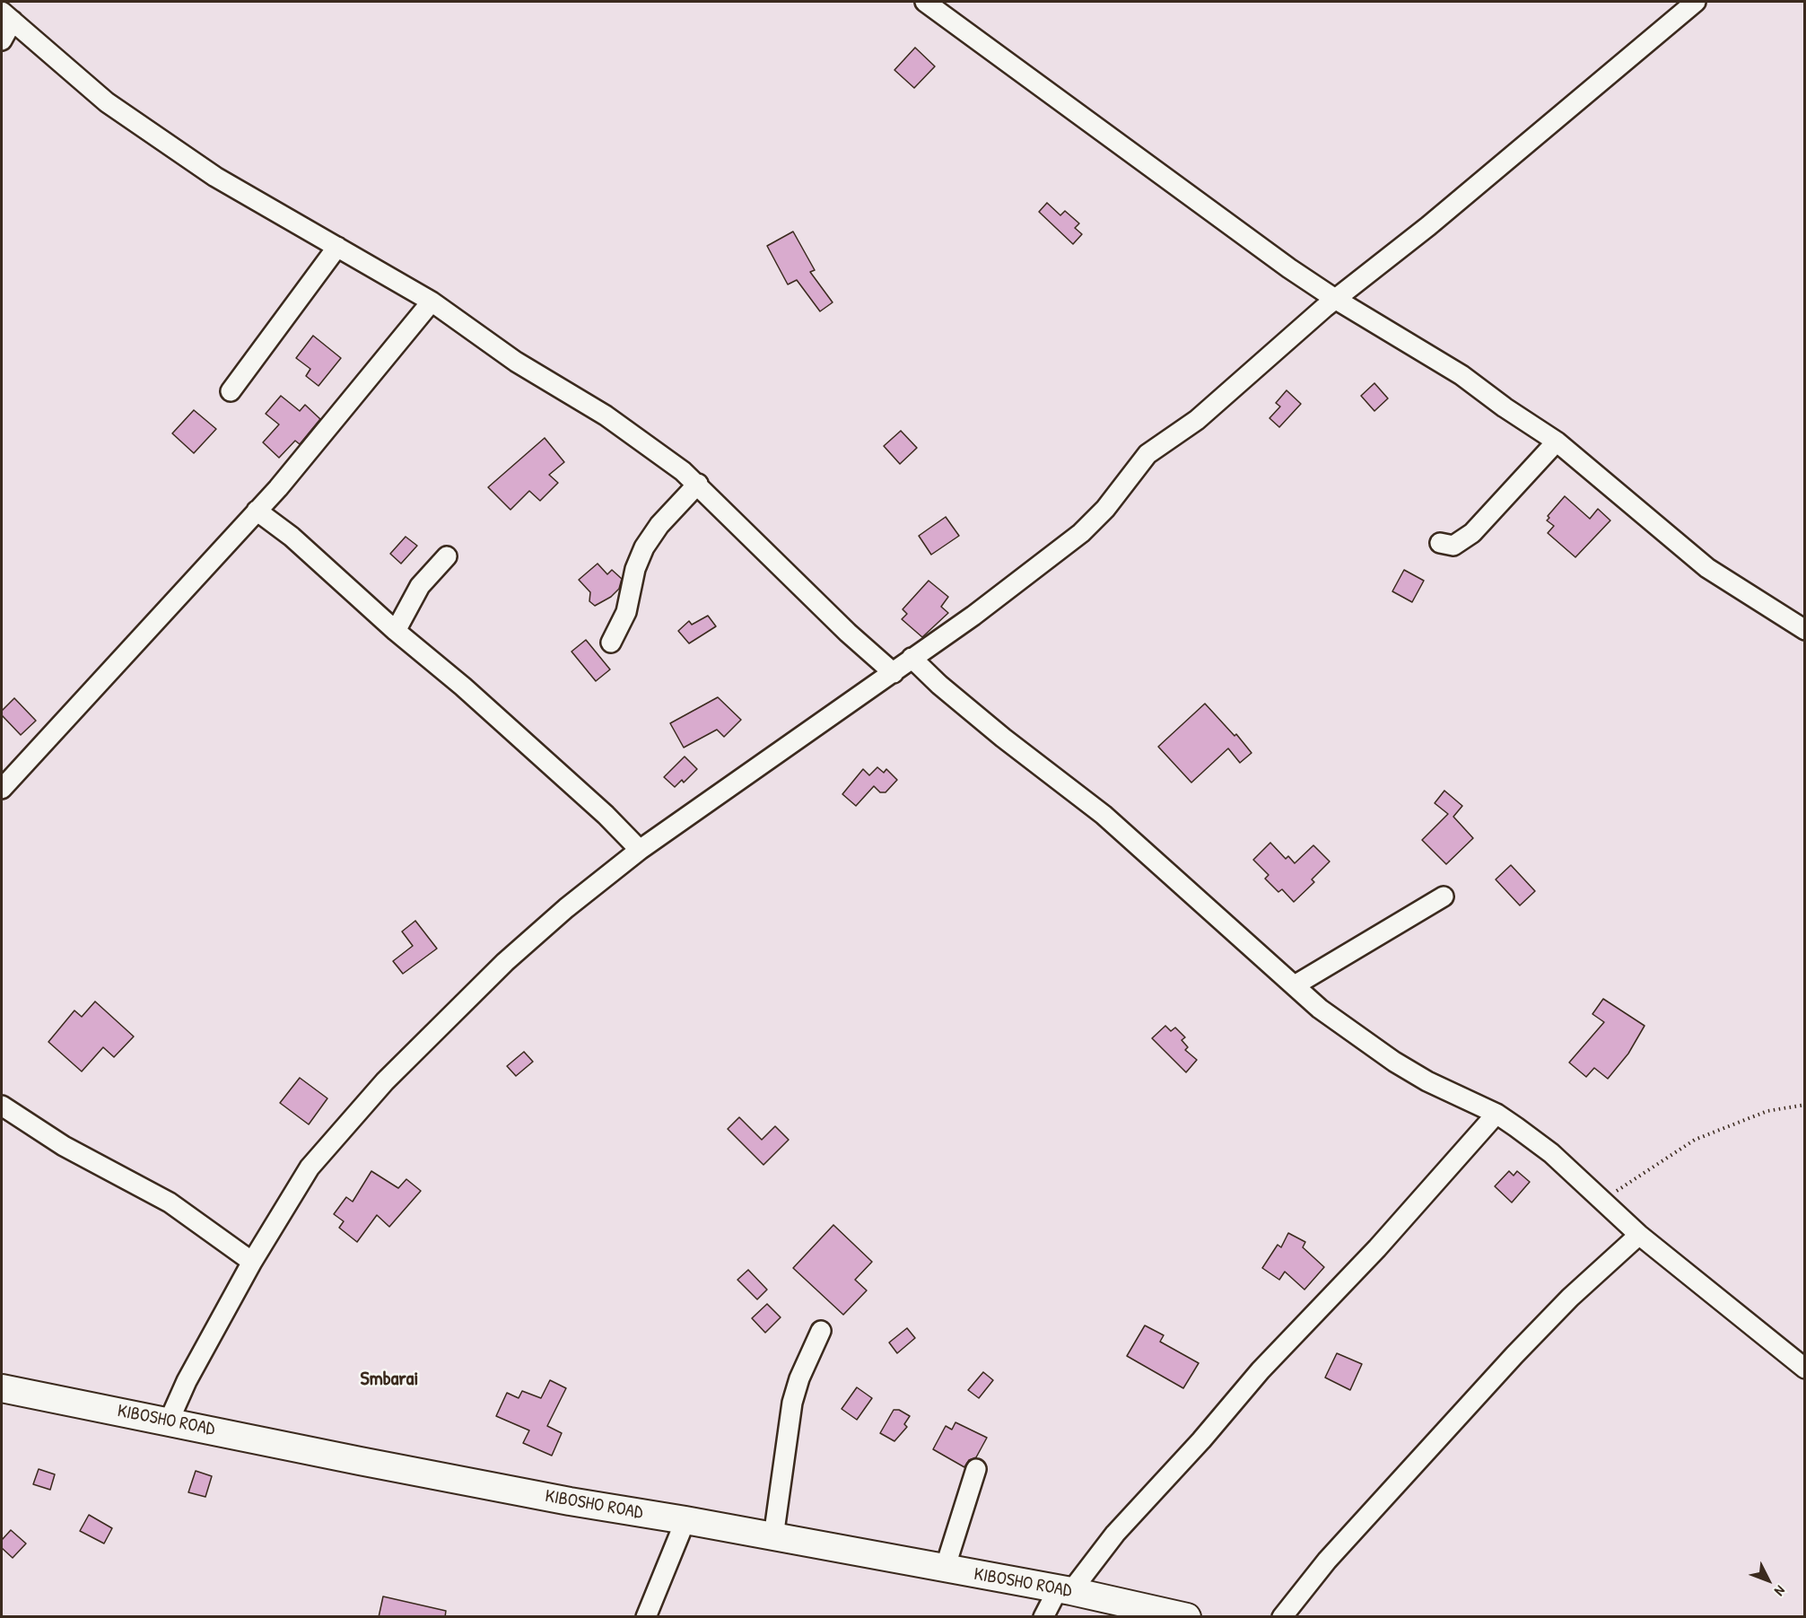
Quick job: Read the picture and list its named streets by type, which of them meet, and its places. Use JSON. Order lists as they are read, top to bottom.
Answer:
{
  "streets": {
    "street": ["KIBOSHO ROAD"]
  },
  "districts": ["Smbarai"],
  "north": "bottom right"
}
